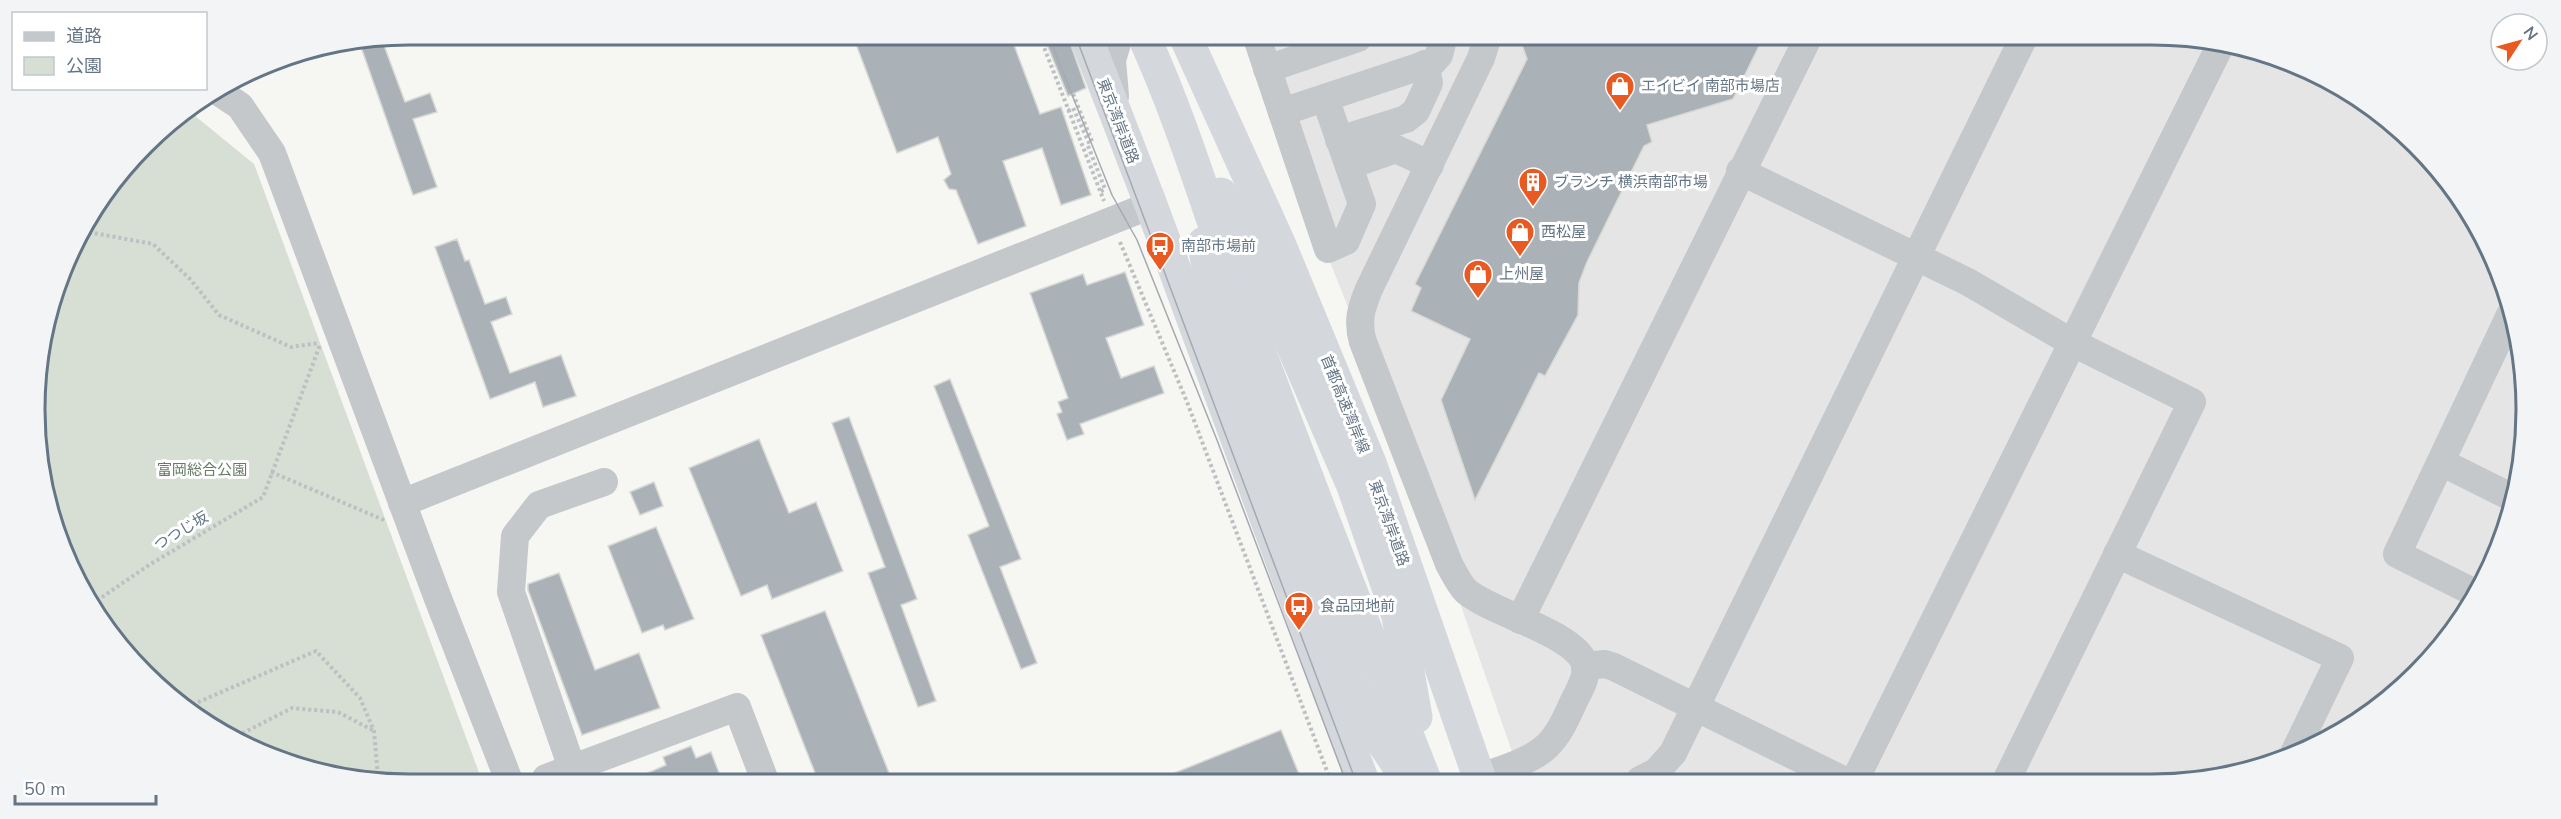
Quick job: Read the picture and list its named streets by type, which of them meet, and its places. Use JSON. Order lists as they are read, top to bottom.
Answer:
{
  "streets": {
    "highway": ["東京湾岸道路"],
    "path": ["つつじ坂"]
  },
  "parks": ["富岡総合公園"],
  "places": {
    "shop": ["エイビイ 南部市場店", "西松屋", "上州屋"],
    "building": ["ブランチ 横浜南部市場"],
    "bus stop": ["南部市場前", "食品団地前"]
  },
  "legend": ["道路", "公園"],
  "scale_bar": "50 m",
  "north": "top right"
}
